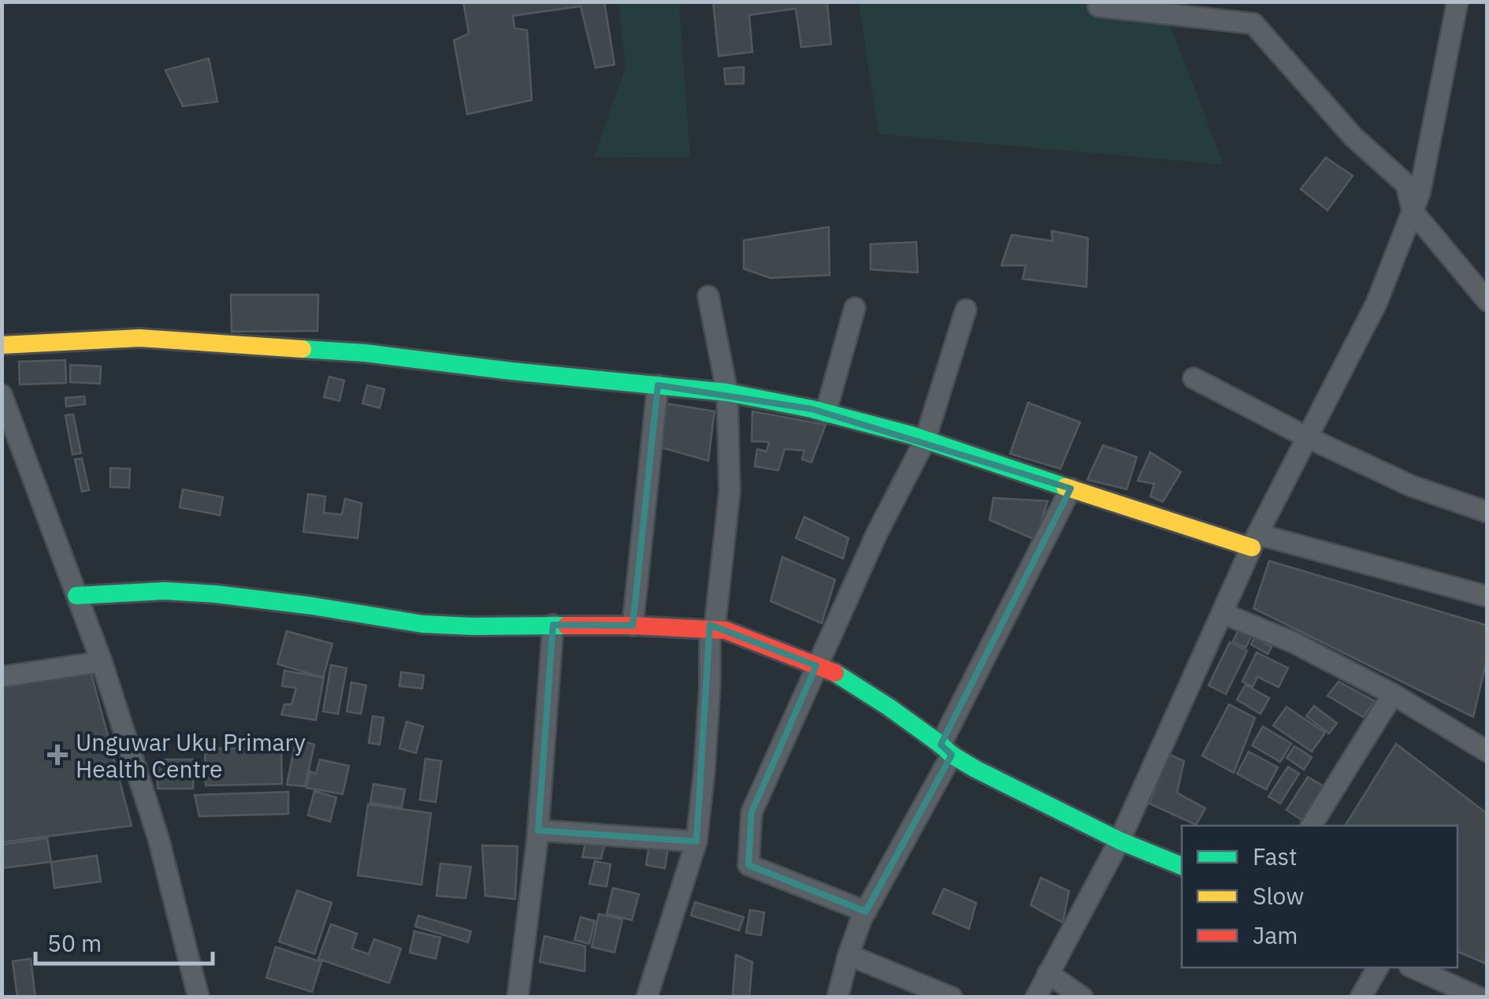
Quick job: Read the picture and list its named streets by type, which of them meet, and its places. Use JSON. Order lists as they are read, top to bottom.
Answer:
{
  "places": {
    "health": ["Unguwar Uku Primary Health Centre"]
  },
  "legend": ["Fast", "Slow", "Jam"],
  "scale_bar": "50 m"
}
